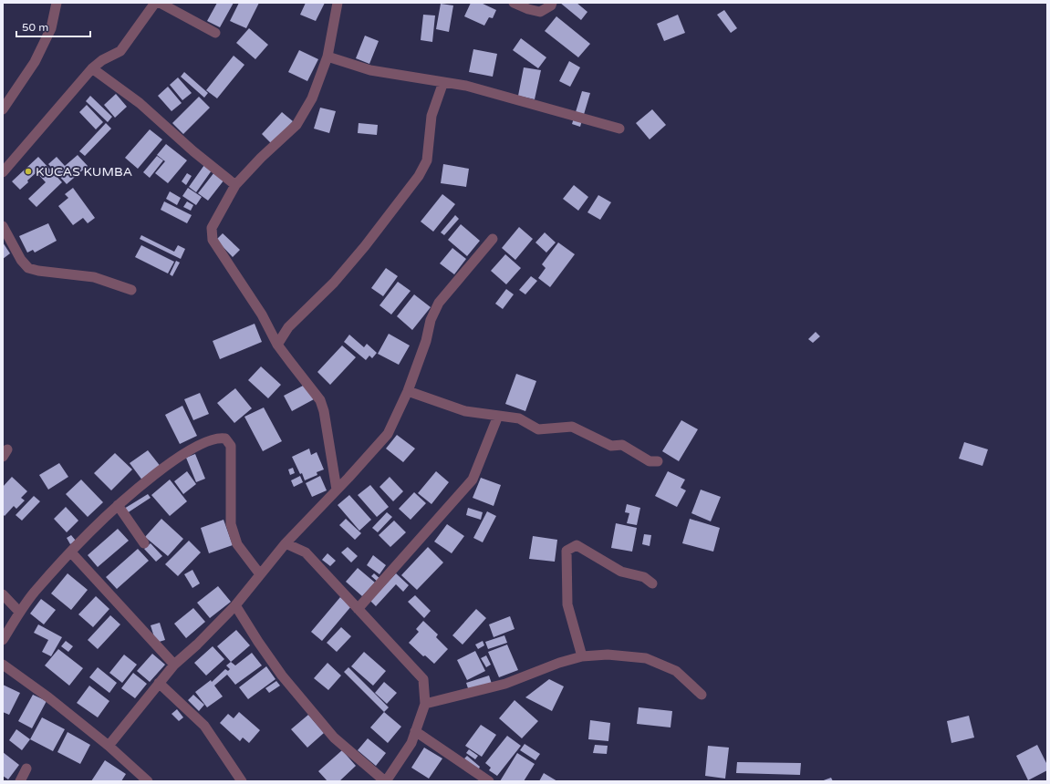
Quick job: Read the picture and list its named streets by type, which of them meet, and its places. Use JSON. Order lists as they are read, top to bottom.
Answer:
{
  "places": ["KUCAS KUMBA"],
  "scale_bar": "50 m"
}
